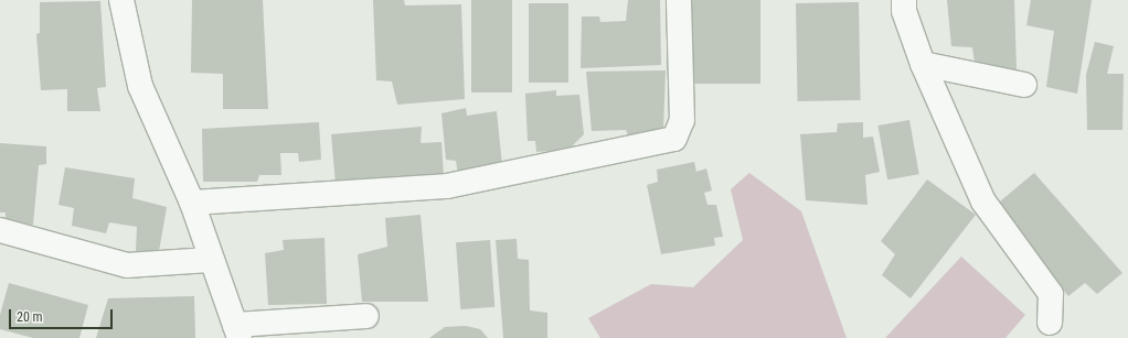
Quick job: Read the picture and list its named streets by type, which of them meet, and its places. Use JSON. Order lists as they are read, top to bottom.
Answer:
{
  "scale_bar": "20 m"
}
